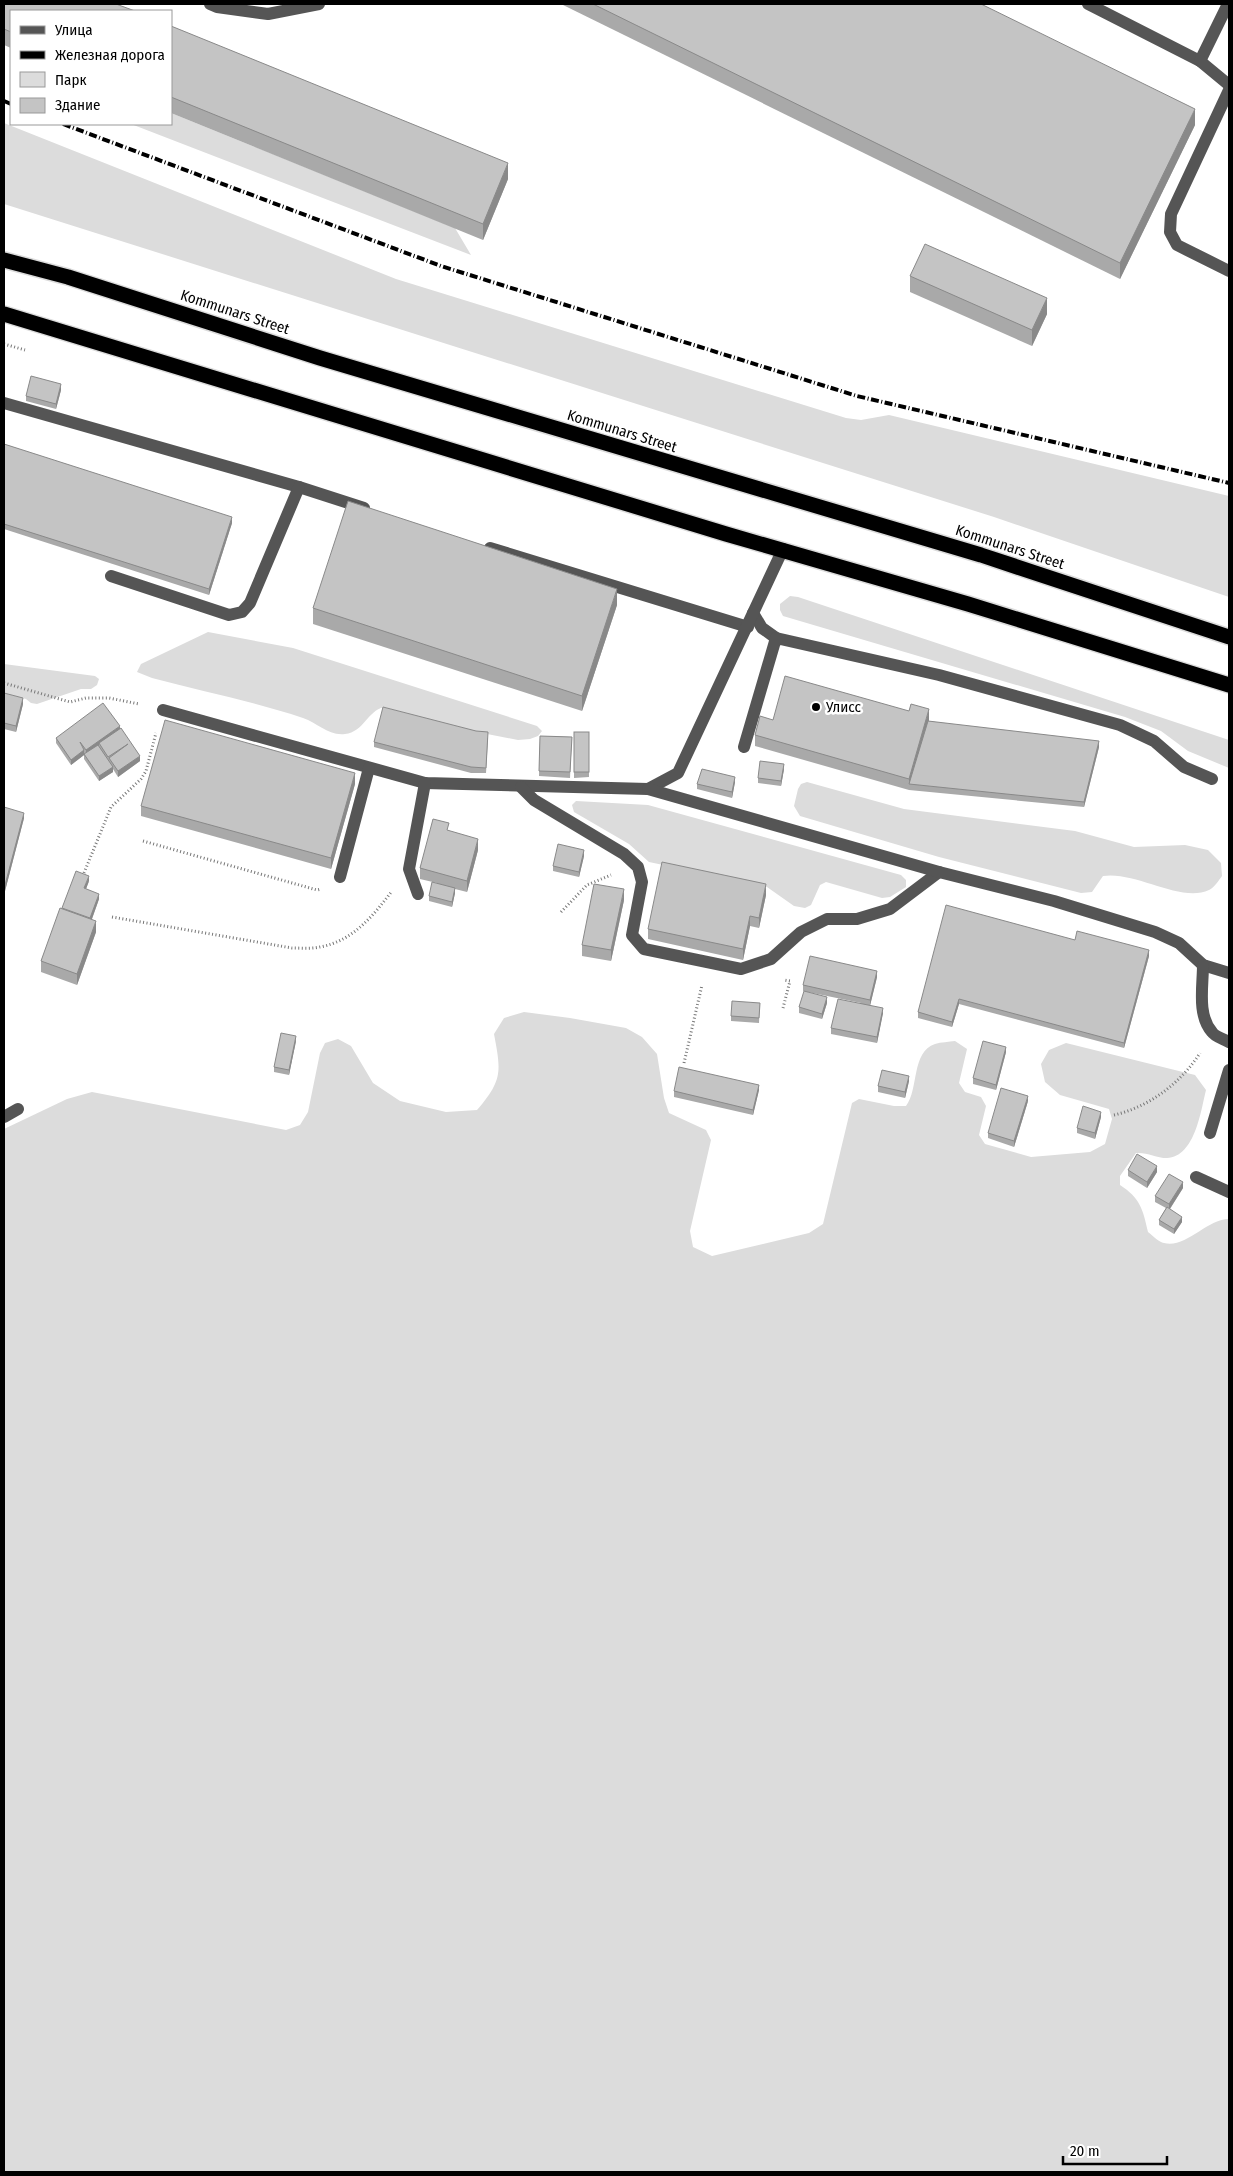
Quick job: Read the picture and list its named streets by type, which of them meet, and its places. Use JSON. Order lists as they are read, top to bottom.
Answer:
{
  "streets": {
    "highway": ["Kommunars Street"]
  },
  "places": ["Улисс"],
  "legend": [
    "Улица",
    "Железная дорога",
    "Парк",
    "Здание"
  ],
  "scale_bar": "20 m"
}
